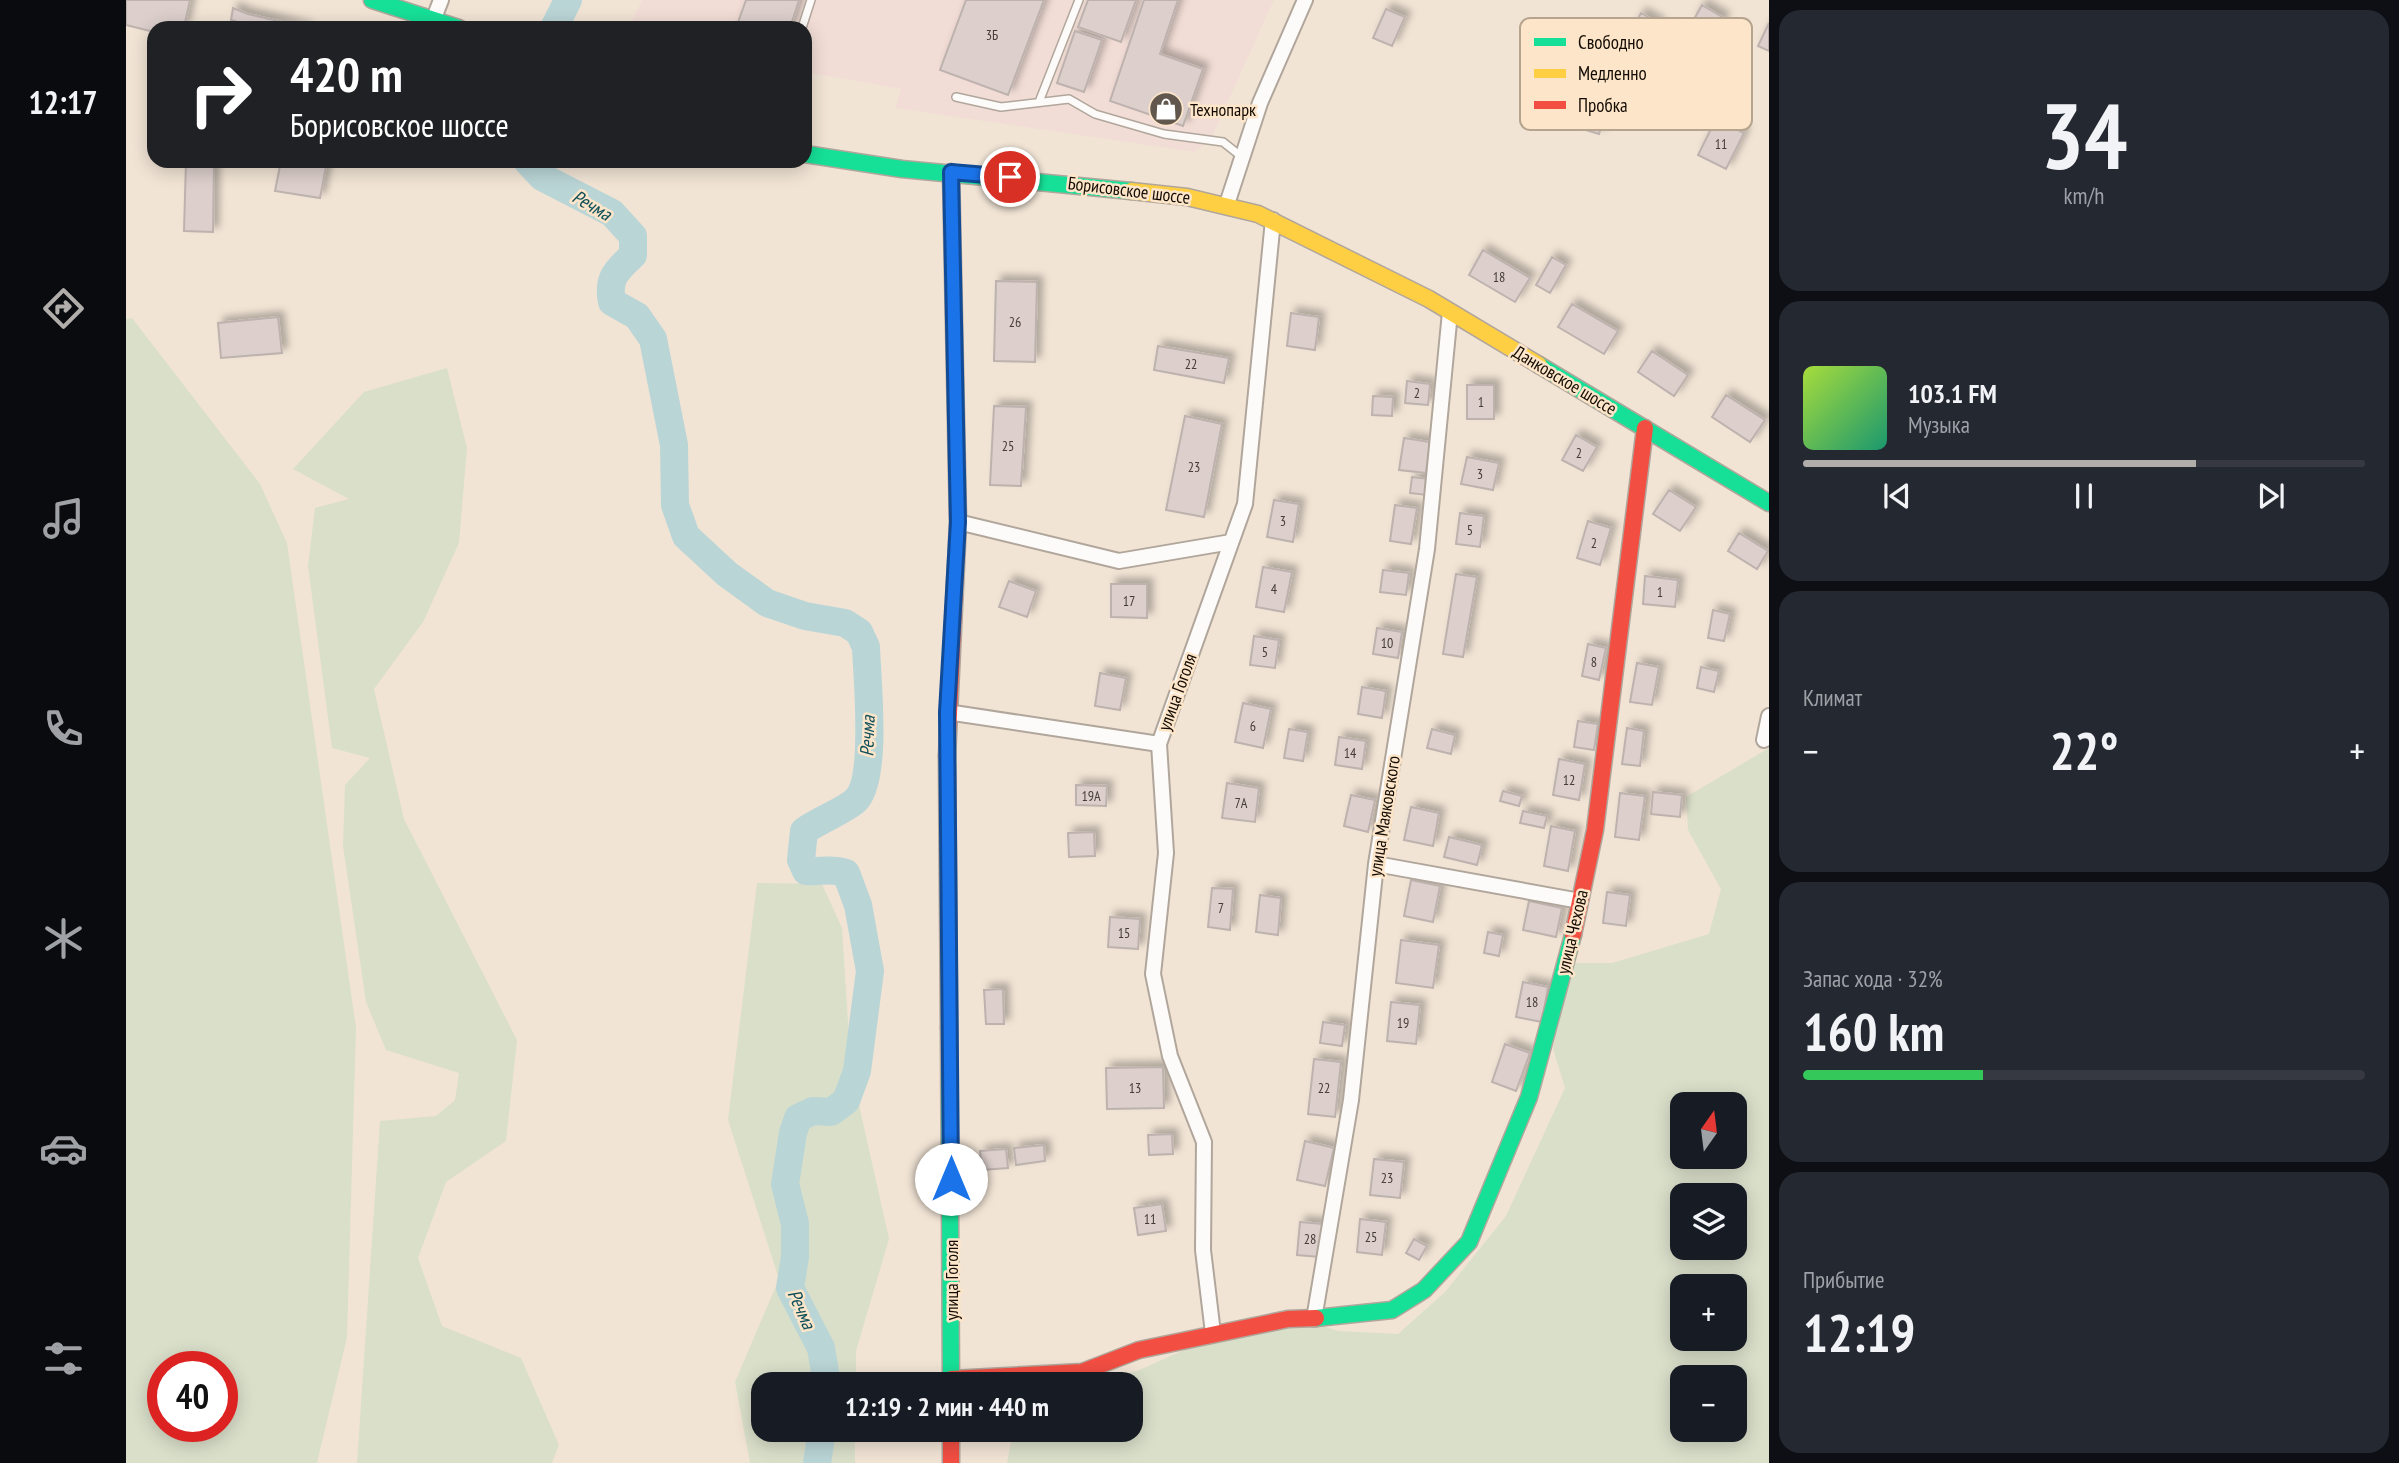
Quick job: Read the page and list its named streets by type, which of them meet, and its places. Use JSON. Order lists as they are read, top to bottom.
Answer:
{
  "streets": {
    "street": [
      "Борисовское шоссе",
      "Данковское шоссе",
      "улица Гоголя",
      "улица Маяковского",
      "улица Чехова"
    ]
  },
  "crossings": [
    ["Борисовское шоссе", "Данковское шоссе"],
    ["Борисовское шоссе", "улица Гоголя"],
    ["Данковское шоссе", "улица Маяковского"],
    ["Данковское шоссе", "улица Чехова"],
    ["улица Гоголя", "улица Чехова"],
    ["улица Маяковского", "улица Чехова"]
  ],
  "water": ["Речма"],
  "places": {
    "shop": ["Технопарк"]
  },
  "house_numbers": [
    "3Б",
    "11",
    "18",
    "26",
    "22",
    "2",
    "1",
    "25",
    "2",
    "23",
    "3",
    "3",
    "5",
    "2",
    "4",
    "1",
    "17",
    "10",
    "5",
    "8",
    "6",
    "14",
    "12",
    "19А",
    "7А",
    "7",
    "15",
    "18",
    "19",
    "13",
    "22",
    "23",
    "11",
    "25",
    "28"
  ],
  "legend": ["Свободно", "Медленно", "Пробка"],
  "north": "top",
  "page": {
    "tabs": "12:17",
    "tile": [
      ["34", "km/h"],
      "Климат",
      ["Запас хода · 32%", "160 km"],
      ["Прибытие", "12:19"]
    ],
    "turn": ["420 m", "Борисовское шоссе"],
    "song": ["103.1 FM", "Музыка"],
    "heat": ["−", "22°", "+"],
    "map_buttons": ["+", "−"],
    "limit": "40",
    "trip": "12:19 · 2 мин · 440 m"
  }
}
